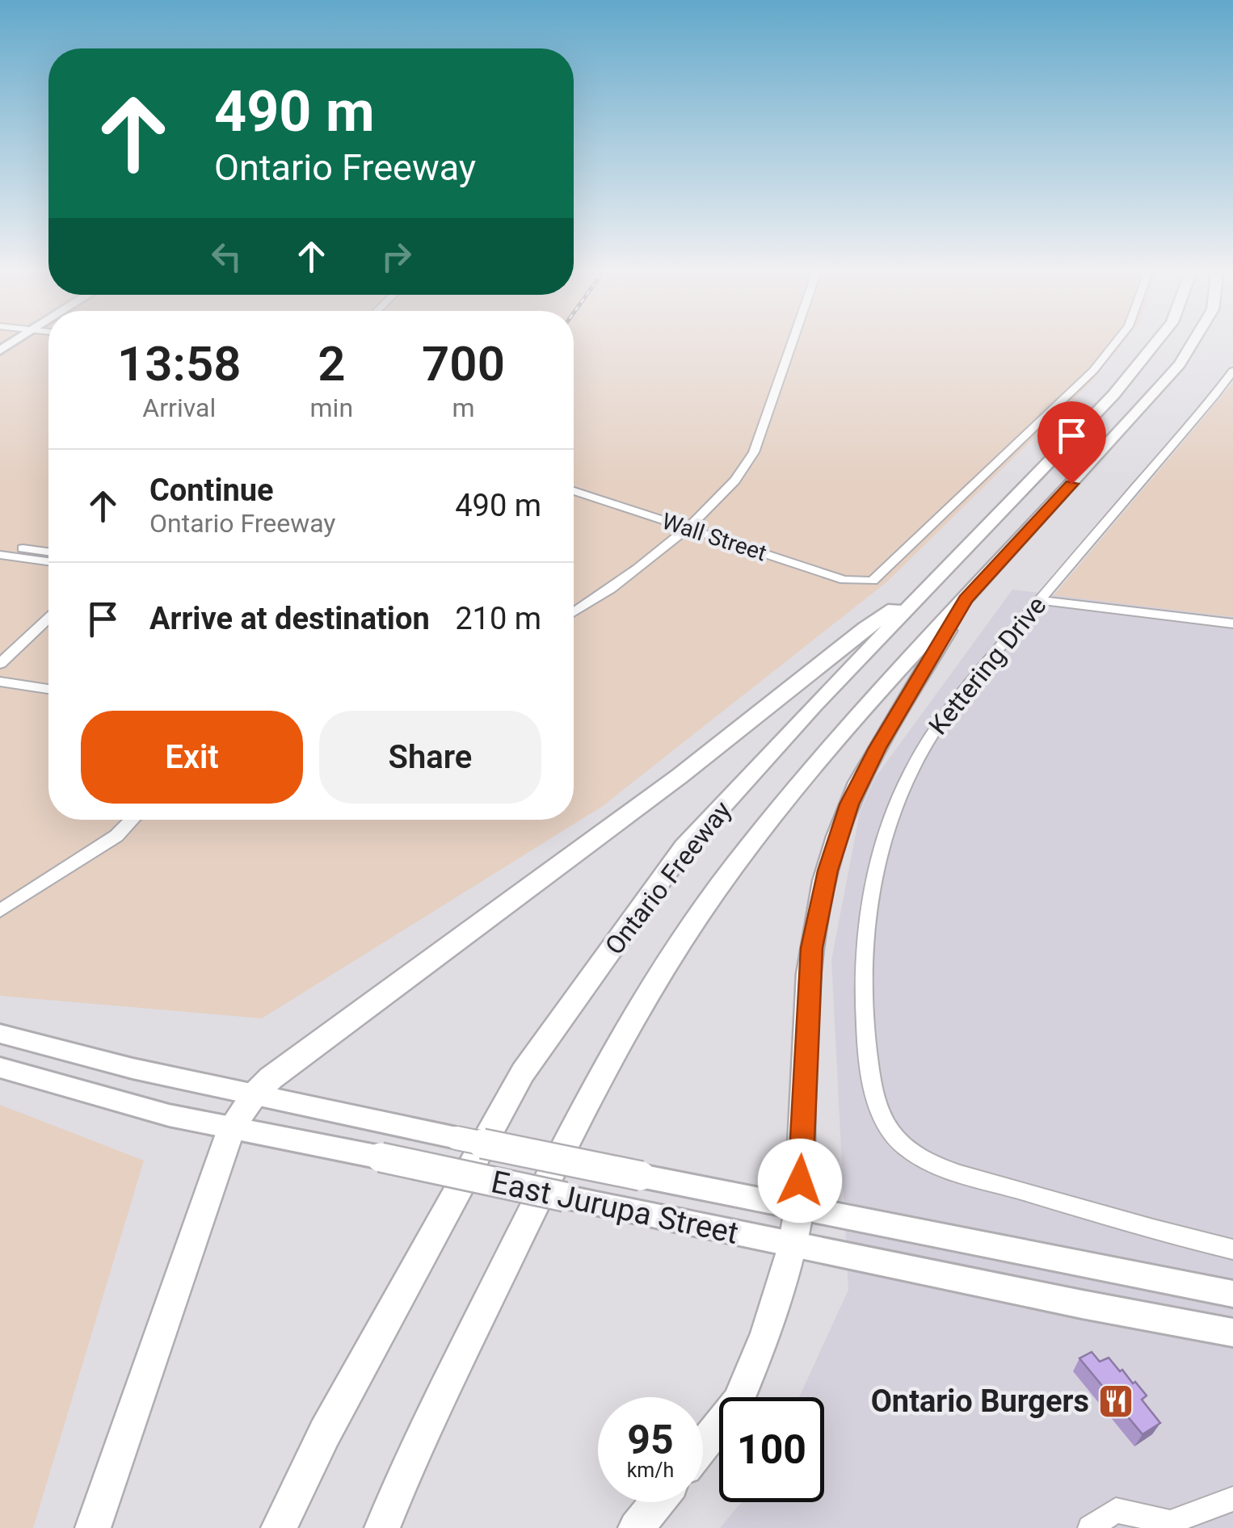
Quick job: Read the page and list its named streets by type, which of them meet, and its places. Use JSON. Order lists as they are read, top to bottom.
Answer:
{
  "streets": {
    "highway": ["Ontario Freeway"],
    "main road": ["East Jurupa Street"],
    "street": ["Wall Street", "Kettering Drive"]
  },
  "places": {
    "restaurant": ["Ontario Burgers"]
  },
  "page": {
    "turn": ["490 m", "Ontario Freeway"],
    "eta": [
      "13:58",
      "Arrival",
      "2",
      "min",
      "700",
      "m"
    ],
    "list": [
      {
        "name": "Continue",
        "note": "Ontario Freeway",
        "value": "490 m"
      },
      {
        "name": "Arrive at destination",
        "value": "210 m"
      }
    ],
    "buttons": ["Exit", "Share"],
    "speed": "95 km/h",
    "limit": "100"
  }
}
